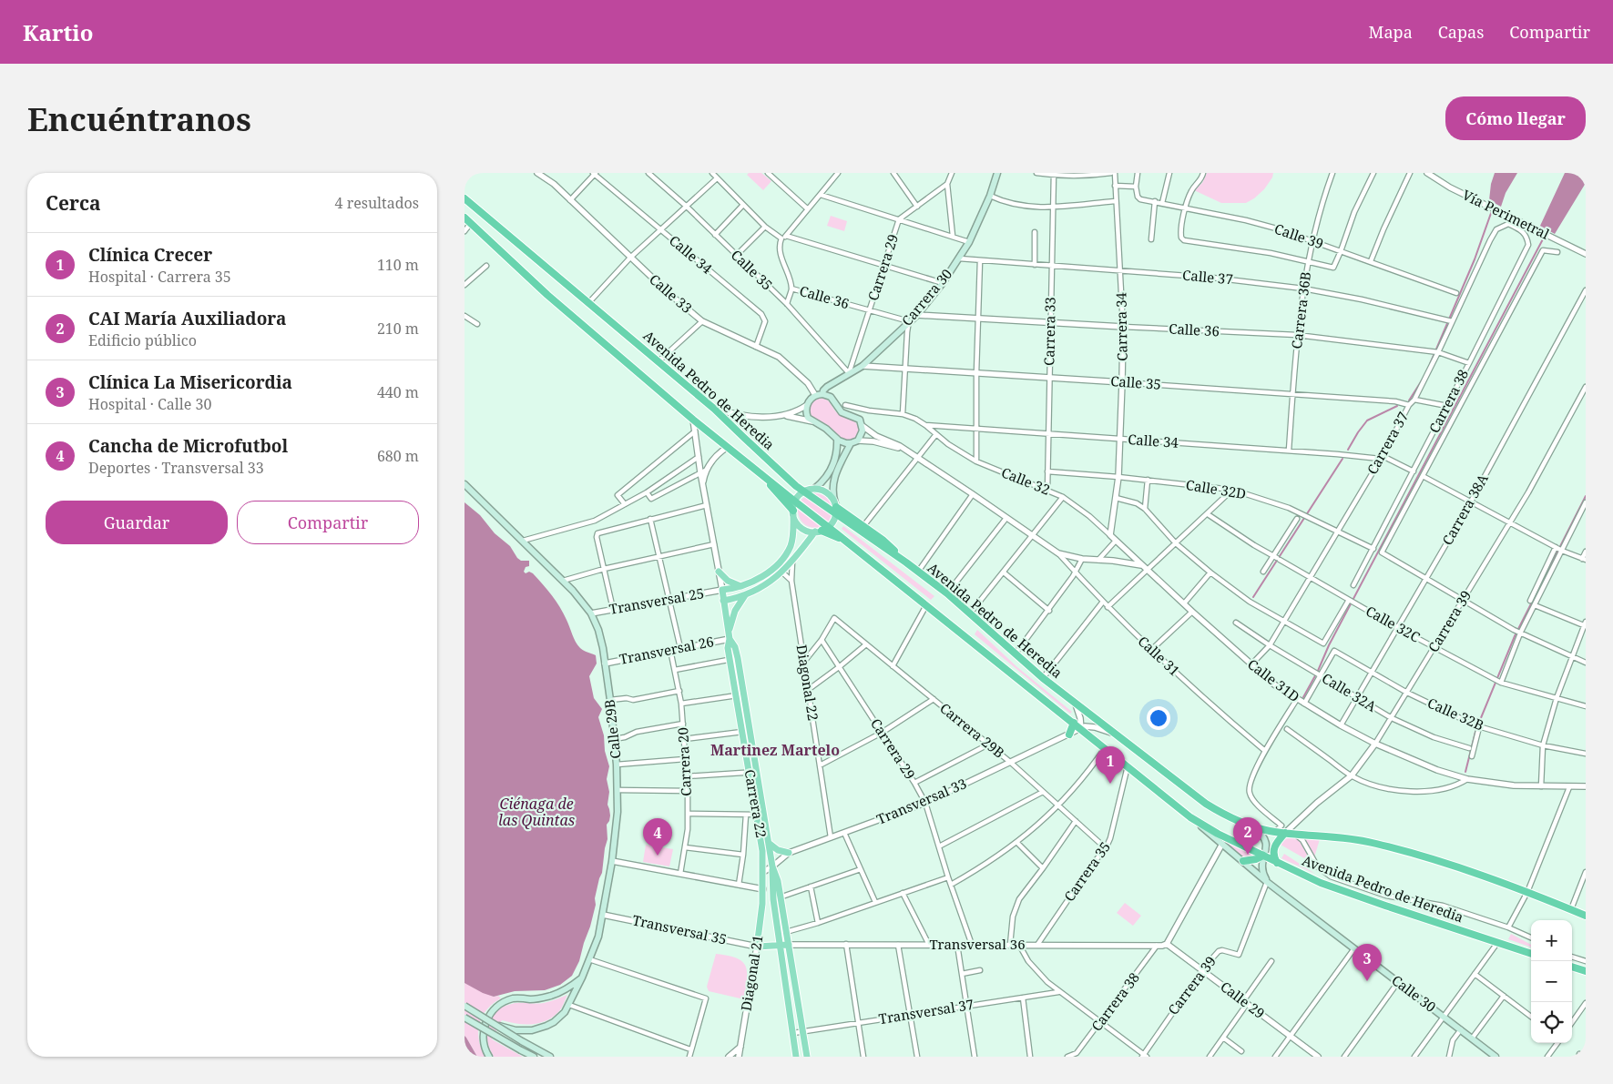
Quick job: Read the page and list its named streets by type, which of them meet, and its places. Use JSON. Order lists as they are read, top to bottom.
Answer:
{
  "streets": {
    "highway": ["Avenida Pedro de Heredia"],
    "main road": [
      "Carrera 30",
      "Calle 29B",
      "Carrera 22",
      "Diagonal 21",
      "Calle 30"
    ],
    "street": [
      "Vía Perimetral",
      "Calle 39",
      "Calle 34",
      "Carrera 29",
      "Calle 35",
      "Calle 37",
      "Calle 33",
      "Calle 36",
      "Carrera 36B",
      "Carrera 34",
      "Carrera 33",
      "Carrera 38",
      "Carrera 37",
      "Calle 32",
      "Calle 32D",
      "Carrera 38A",
      "Transversal 25",
      "Carrera 39",
      "Calle 32C",
      "Transversal 26",
      "Calle 31",
      "Calle 31D",
      "Diagonal 22",
      "Calle 32A",
      "Calle 32B",
      "Carrera 29B",
      "Carrera 20",
      "Transversal 33",
      "Carrera 35",
      "Transversal 35",
      "Transversal 36",
      "Calle 29",
      "Transversal 37"
    ]
  },
  "crossings": [
    ["Vía Perimetral", "Carrera 37"],
    ["Calle 39", "Carrera 36B"],
    ["Calle 34", "Calle 33"],
    ["Calle 34", "Carrera 36B"],
    ["Calle 34", "Carrera 34"],
    ["Calle 34", "Carrera 33"],
    ["Calle 34", "Carrera 38"],
    ["Calle 34", "Carrera 37"],
    ["Calle 34", "Calle 32"],
    ["Carrera 29", "Calle 35"],
    ["Carrera 29", "Calle 36"],
    ["Carrera 29", "Carrera 30"],
    ["Carrera 29", "Carrera 29B"],
    ["Carrera 29", "Transversal 33"],
    ["Carrera 29", "Transversal 36"],
    ["Calle 35", "Carrera 30"],
    ["Calle 35", "Carrera 36B"],
    ["Calle 35", "Carrera 34"],
    ["Calle 35", "Carrera 33"],
    ["Calle 35", "Carrera 37"],
    ["Calle 37", "Carrera 30"],
    ["Calle 37", "Carrera 36B"],
    ["Calle 37", "Carrera 34"],
    ["Calle 37", "Carrera 33"],
    ["Calle 37", "Carrera 37"],
    ["Calle 36", "Carrera 30"],
    ["Calle 36", "Carrera 36B"],
    ["Calle 36", "Carrera 34"],
    ["Calle 36", "Carrera 33"],
    ["Calle 36", "Carrera 38"],
    ["Calle 36", "Carrera 37"],
    ["Carrera 34", "Calle 32"],
    ["Carrera 34", "Calle 32D"],
    ["Carrera 34", "Calle 31D"],
    ["Carrera 33", "Calle 32"],
    ["Carrera 33", "Calle 32D"],
    ["Avenida Pedro de Heredia", "Carrera 39"],
    ["Avenida Pedro de Heredia", "Transversal 33"],
    ["Avenida Pedro de Heredia", "Carrera 22"],
    ["Avenida Pedro de Heredia", "Carrera 35"],
    ["Avenida Pedro de Heredia", "Calle 30"],
    ["Carrera 38", "Carrera 37"],
    ["Carrera 38", "Calle 32D"],
    ["Carrera 38", "Carrera 38A"],
    ["Carrera 38", "Transversal 36"],
    ["Carrera 37", "Calle 32D"],
    ["Carrera 37", "Calle 32C"],
    ["Carrera 37", "Calle 31D"],
    ["Carrera 37", "Calle 32A"],
    ["Calle 32", "Calle 31D"],
    ["Carrera 38A", "Calle 32C"],
    ["Carrera 38A", "Calle 31D"],
    ["Carrera 38A", "Calle 32A"],
    ["Carrera 38A", "Calle 32B"],
    ["Transversal 25", "Calle 29B"],
    ["Transversal 25", "Carrera 22"],
    ["Carrera 39", "Calle 32C"],
    ["Carrera 39", "Calle 31D"],
    ["Carrera 39", "Calle 32A"],
    ["Carrera 39", "Calle 32B"],
    ["Carrera 39", "Calle 30"],
    ["Carrera 39", "Calle 29"],
    ["Transversal 26", "Calle 29B"],
    ["Transversal 26", "Carrera 20"],
    ["Transversal 26", "Carrera 22"],
    ["Calle 31", "Calle 31D"],
    ["Diagonal 22", "Transversal 33"],
    ["Calle 32A", "Calle 32B"],
    ["Calle 29B", "Transversal 35"],
    ["Carrera 29B", "Transversal 33"],
    ["Carrera 29B", "Carrera 35"],
    ["Transversal 33", "Carrera 22"],
    ["Carrera 22", "Transversal 36"],
    ["Carrera 22", "Diagonal 21"],
    ["Carrera 22", "Transversal 37"],
    ["Carrera 35", "Transversal 36"],
    ["Transversal 35", "Diagonal 21"],
    ["Transversal 36", "Calle 29"]
  ],
  "districts": ["Martinez Martelo"],
  "water": ["Ciénaga de las Quintas"],
  "page": {
    "header": "Kartio",
    "nav": ["Mapa", "Capas", "Compartir"],
    "buttons": [
      "Cómo llegar",
      ["Guardar", "Compartir"]
    ],
    "title": "Encuéntranos",
    "heading": ["Cerca", "4 resultados"],
    "list": [
      {
        "mark": "1",
        "name": "Clínica Crecer",
        "note": "Hospital · Carrera 35",
        "value": "110 m"
      },
      {
        "mark": "2",
        "name": "CAI María Auxiliadora",
        "note": "Edificio público",
        "value": "210 m"
      },
      {
        "mark": "3",
        "name": "Clínica La Misericordia",
        "note": "Hospital · Calle 30",
        "value": "440 m"
      },
      {
        "mark": "4",
        "name": "Cancha de Microfutbol",
        "note": "Deportes · Transversal 33",
        "value": "680 m"
      }
    ],
    "pins": [
      "1",
      "2",
      "4",
      "3"
    ],
    "map_buttons": ["+", "−"]
  }
}
